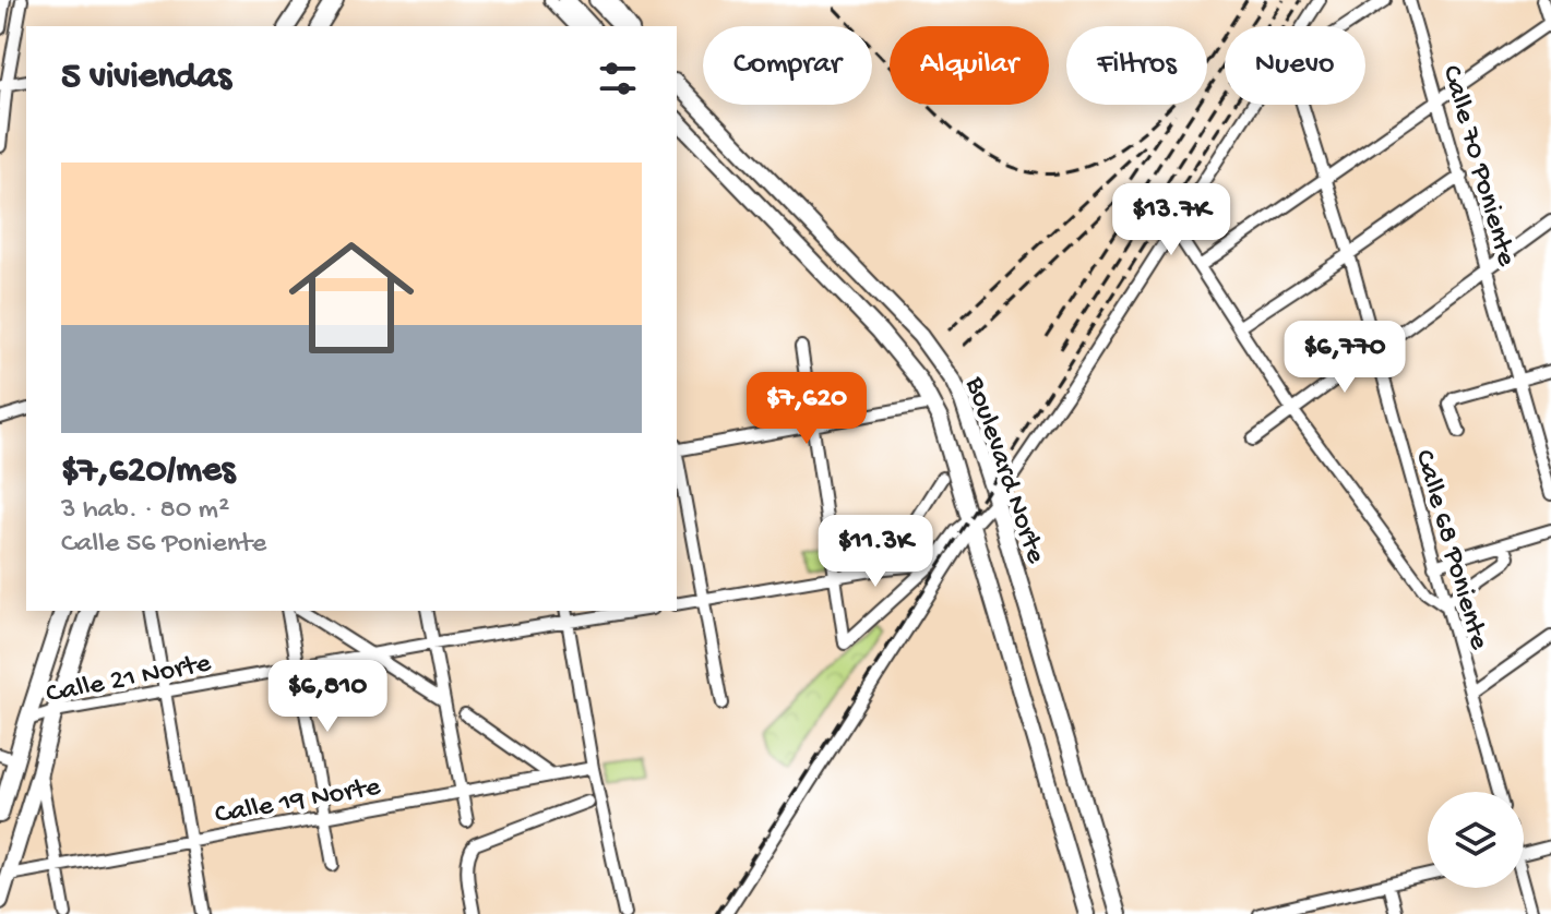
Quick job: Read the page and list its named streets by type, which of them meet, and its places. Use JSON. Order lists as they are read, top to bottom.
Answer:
{
  "streets": {
    "main road": ["Boulevard Norte"],
    "street": [
      "Calle 70 Poniente",
      "Calle 68 Poniente",
      "Calle 21 Norte",
      "Calle 19 Norte"
    ]
  },
  "page": {
    "chip": [
      "Comprar",
      "Alquilar",
      "Filtros",
      "Nuevo"
    ],
    "heading": "5 viviendas",
    "list": [
      {
        "name": "$7,620/mes",
        "note": "3 hab. · 80 m² · Calle 56 Poniente"
      }
    ],
    "price": [
      "$13.7K",
      "$6,770",
      "$7,620",
      "$11.3K",
      "$6,810"
    ]
  }
}
